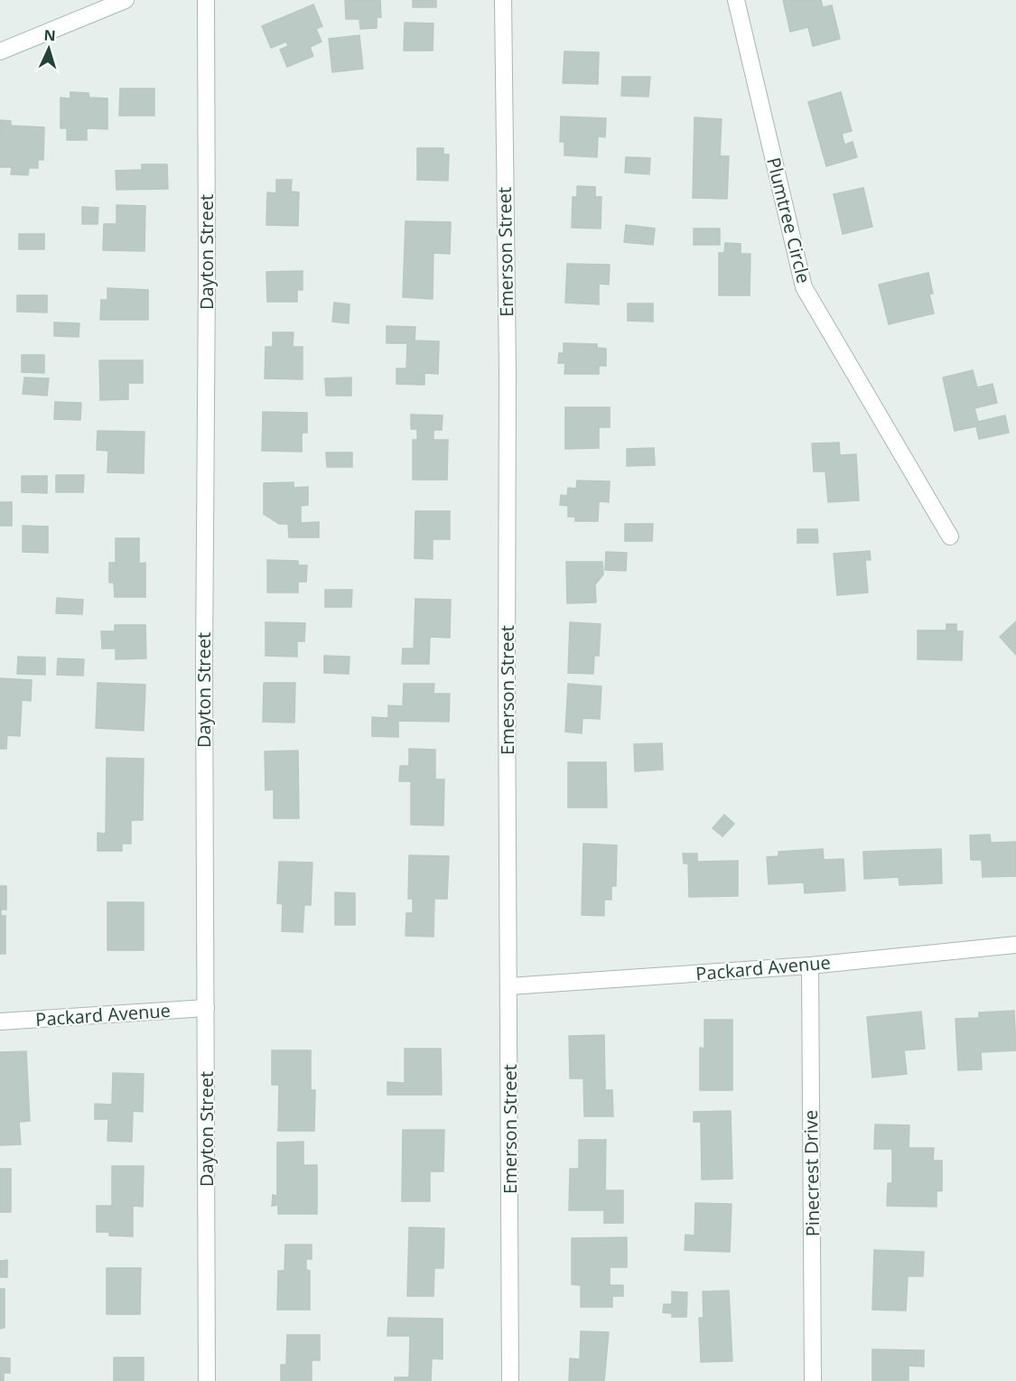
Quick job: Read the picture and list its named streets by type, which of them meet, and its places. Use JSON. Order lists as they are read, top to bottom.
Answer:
{
  "streets": {
    "street": [
      "Plumtree Circle",
      "Dayton Street",
      "Emerson Street",
      "Packard Avenue",
      "Pinecrest Drive"
    ]
  },
  "crossings": [
    ["Dayton Street", "Packard Avenue"],
    ["Emerson Street", "Packard Avenue"],
    ["Packard Avenue", "Pinecrest Drive"]
  ],
  "north": "top"
}
